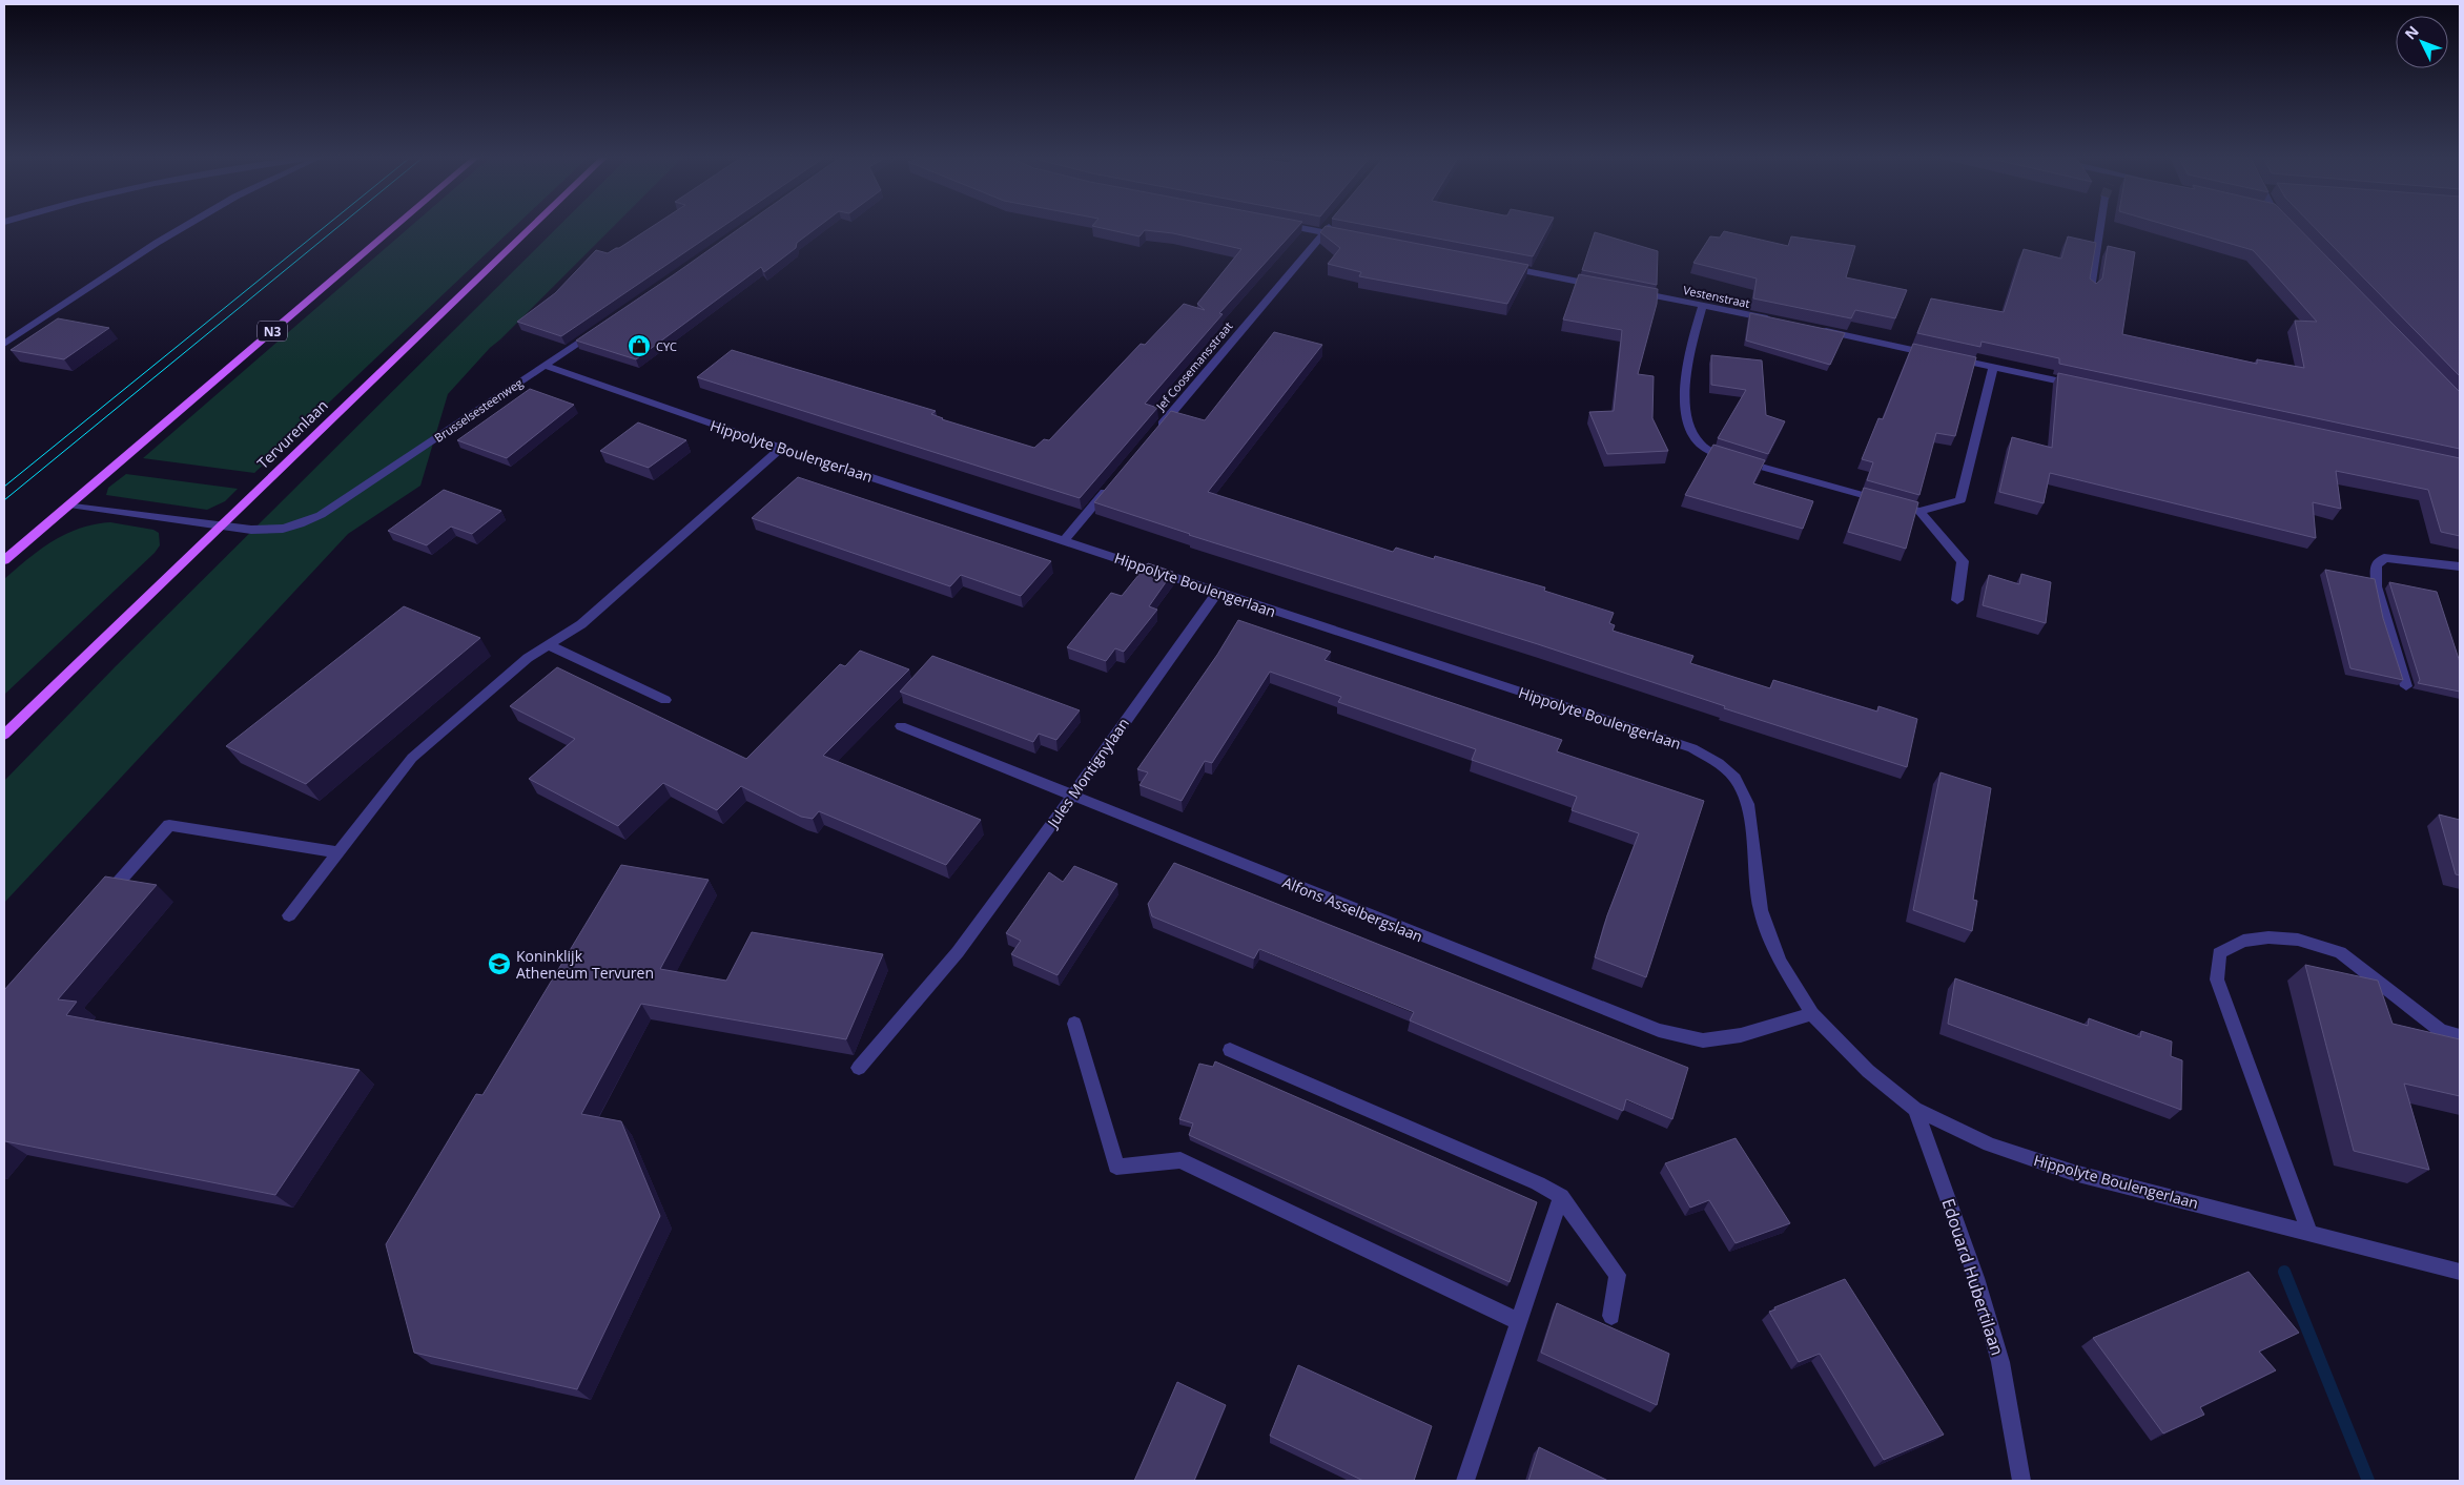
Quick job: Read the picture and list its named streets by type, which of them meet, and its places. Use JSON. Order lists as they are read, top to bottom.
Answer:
{
  "streets": {
    "main road": ["N3", "Tervurenlaan"],
    "street": [
      "Vestenstraat",
      "Jef Coosemansstraat",
      "Brusselsesteenweg",
      "Hippolyte Boulengerlaan",
      "Jules Montignylaan",
      "Alfons Asselbergslaan",
      "Edouard Hubertilaan"
    ]
  },
  "crossings": [
    ["N3", "Brusselsesteenweg"],
    ["Brusselsesteenweg", "Tervurenlaan"],
    ["Brusselsesteenweg", "Hippolyte Boulengerlaan"],
    ["Hippolyte Boulengerlaan", "Jules Montignylaan"],
    ["Hippolyte Boulengerlaan", "Alfons Asselbergslaan"],
    ["Hippolyte Boulengerlaan", "Edouard Hubertilaan"],
    ["Jules Montignylaan", "Alfons Asselbergslaan"]
  ],
  "places": {
    "shop": ["CYC"],
    "school or university": ["Koninklijk Atheneum Tervuren"]
  },
  "north": "top left"
}
